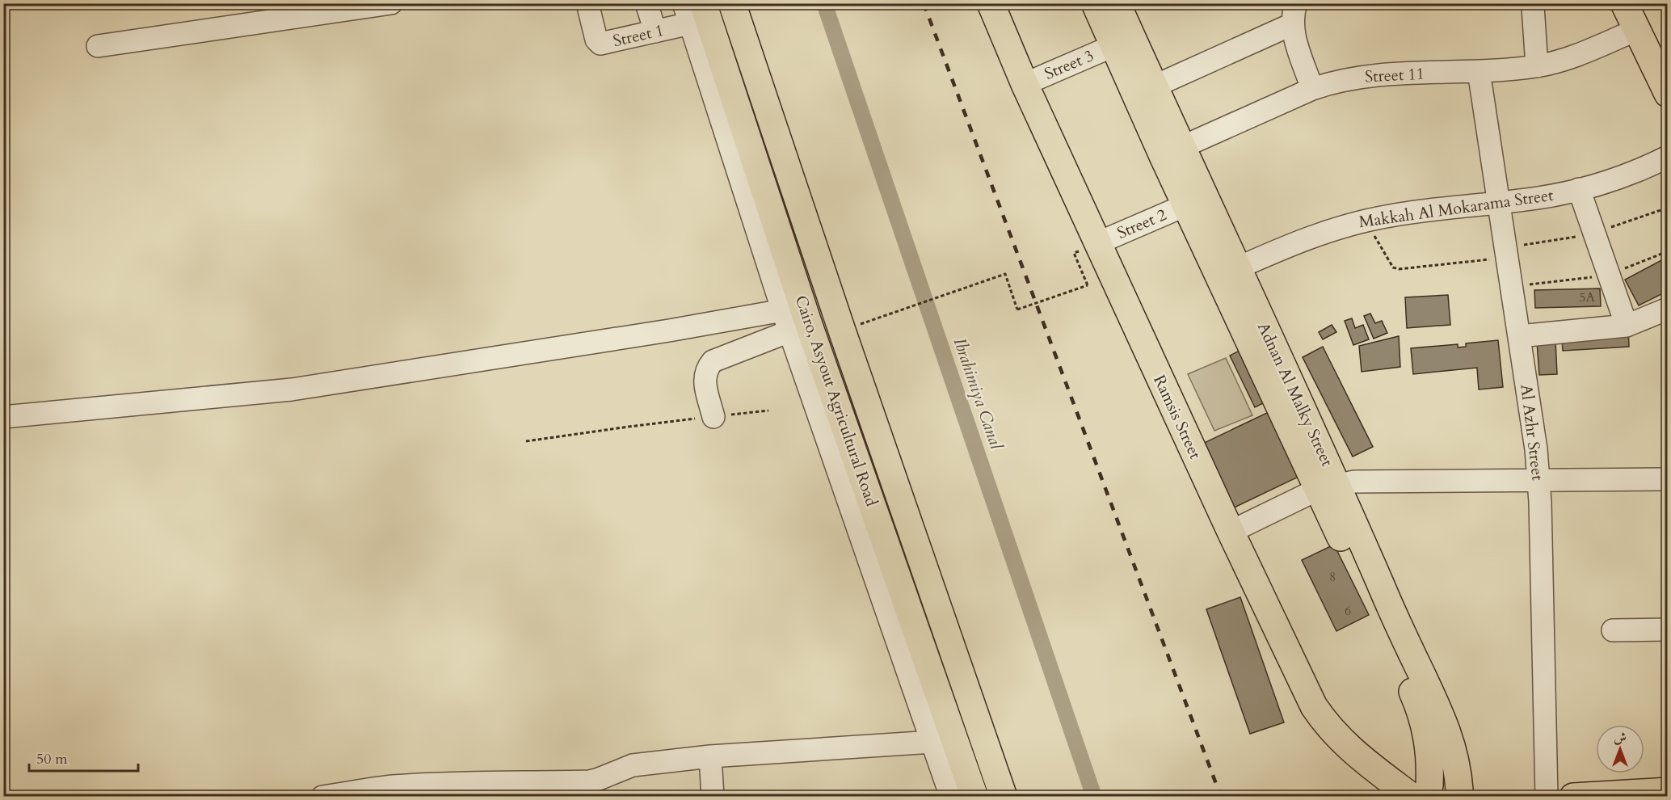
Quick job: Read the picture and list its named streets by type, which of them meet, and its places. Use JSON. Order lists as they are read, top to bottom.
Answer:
{
  "streets": {
    "main road": ["Adnan Al Malky Street", "Cairo, Asyout Agricultural Road", "Ramsis Street"],
    "street": [
      "Street 1",
      "Street 3",
      "Street 11",
      "Makkah Al Mokarama Street",
      "Street 2",
      "Al Azhr Street"
    ]
  },
  "crossings": [
    ["Street 1", "Cairo, Asyout Agricultural Road"],
    ["Street 3", "Adnan Al Malky Street"],
    ["Street 3", "Ramsis Street"],
    ["Street 11", "Adnan Al Malky Street"],
    ["Street 11", "Al Azhr Street"],
    ["Makkah Al Mokarama Street", "Adnan Al Malky Street"],
    ["Makkah Al Mokarama Street", "Al Azhr Street"],
    ["Street 2", "Adnan Al Malky Street"],
    ["Street 2", "Ramsis Street"],
    ["Adnan Al Malky Street", "Ramsis Street"]
  ],
  "water": ["Ibrahimiya Canal"],
  "house_numbers": ["5A", "8", "6"],
  "scale_bar": "50 m",
  "north": "top"
}
